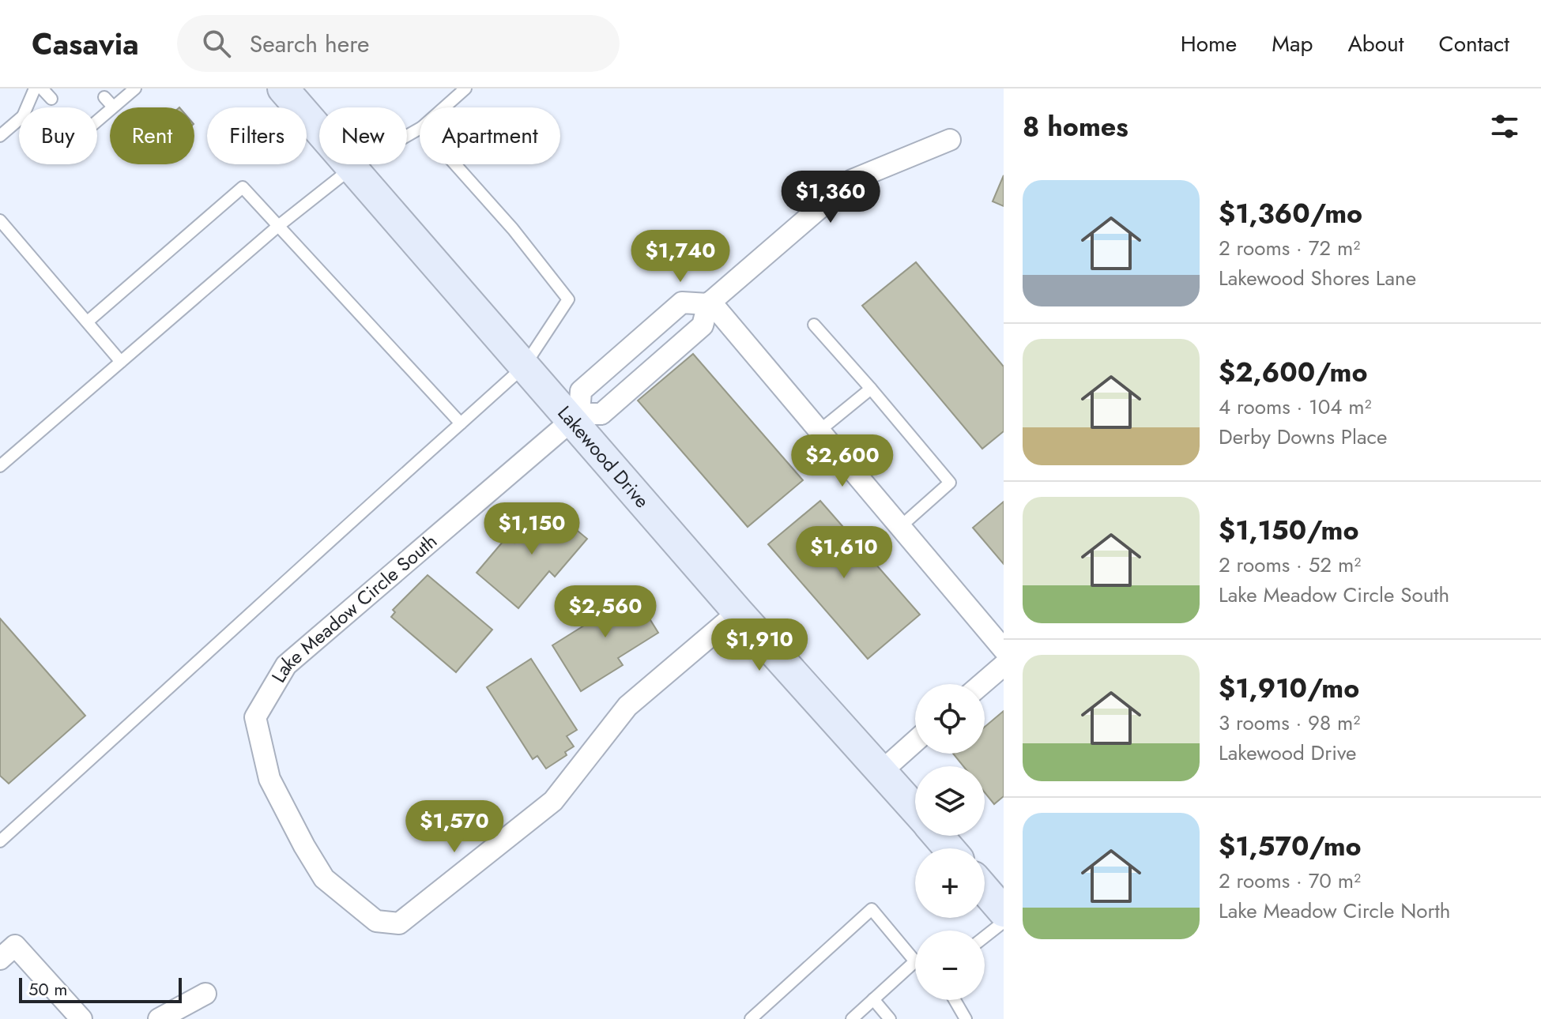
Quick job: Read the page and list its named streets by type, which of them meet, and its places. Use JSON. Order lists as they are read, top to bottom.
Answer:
{
  "streets": {
    "street": ["Lakewood Drive", "Lake Meadow Circle South"]
  },
  "crossings": [
    ["Lakewood Drive", "Lake Meadow Circle South"]
  ],
  "scale_bar": "50 m",
  "page": {
    "header": "Casavia",
    "search": "Search here",
    "nav": [
      "Home",
      "Map",
      "About",
      "Contact"
    ],
    "heading": "8 homes",
    "chip": [
      "Buy",
      "Rent",
      "Filters",
      "New",
      "Apartment"
    ],
    "list": [
      {
        "name": "$1,360/mo",
        "note": "2 rooms · 72 m² · Lakewood Shores Lane"
      },
      {
        "name": "$2,600/mo",
        "note": "4 rooms · 104 m² · Derby Downs Place"
      },
      {
        "name": "$1,150/mo",
        "note": "2 rooms · 52 m² · Lake Meadow Circle South"
      },
      {
        "name": "$1,910/mo",
        "note": "3 rooms · 98 m² · Lakewood Drive"
      },
      {
        "name": "$1,570/mo",
        "note": "2 rooms · 70 m² · Lake Meadow Circle North"
      }
    ],
    "price": [
      "$1,360",
      "$1,740",
      "$2,600",
      "$1,150",
      "$1,610",
      "$2,560",
      "$1,910",
      "$1,570"
    ],
    "map_buttons": ["+", "−"],
    "scale": "50 m"
  }
}
